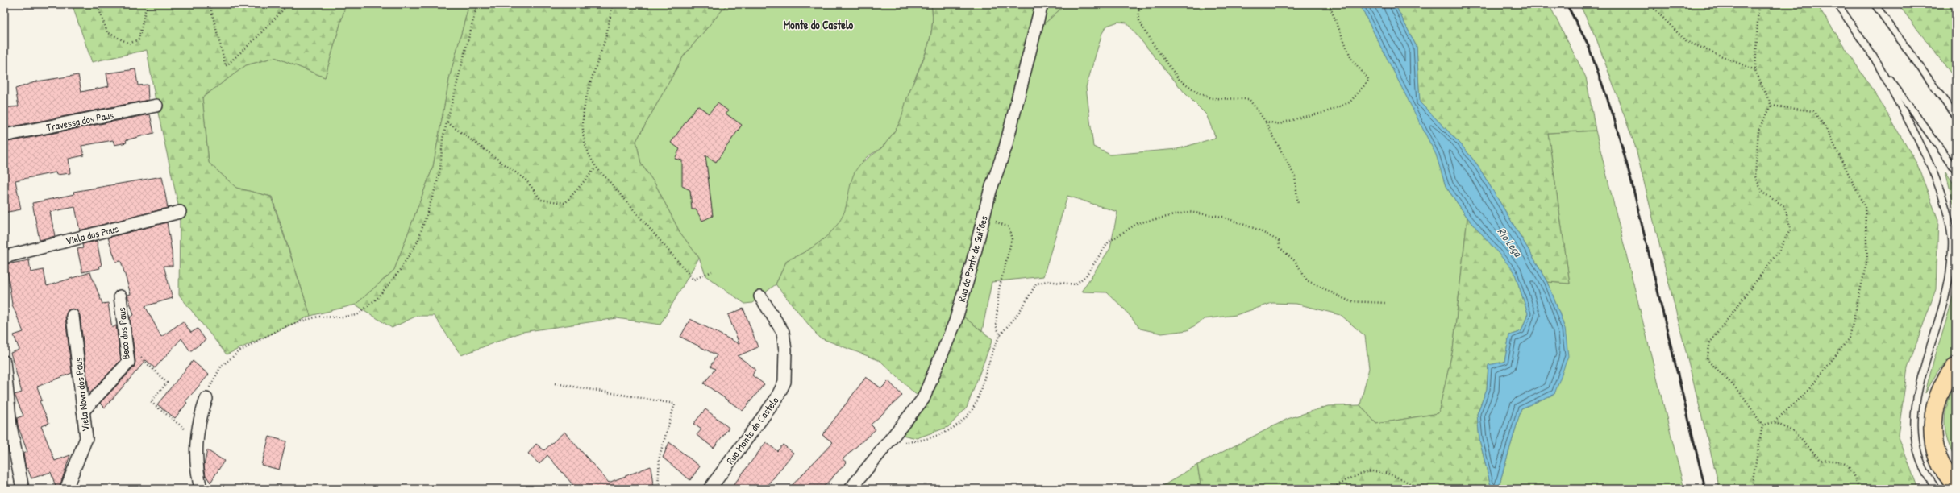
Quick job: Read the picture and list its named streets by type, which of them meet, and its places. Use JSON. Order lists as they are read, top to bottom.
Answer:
{
  "streets": {
    "street": [
      "Travessa dos Paus",
      "Viela dos Paus",
      "Rua da Ponte de Guifões",
      "Beco dos Paus",
      "Viela Nova dos Paus",
      "Rua Monte do Castelo"
    ]
  },
  "crossings": [
    ["Beco dos Paus", "Viela Nova dos Paus"]
  ],
  "districts": ["Monte do Castelo"],
  "water": ["Rio Leça"]
}
